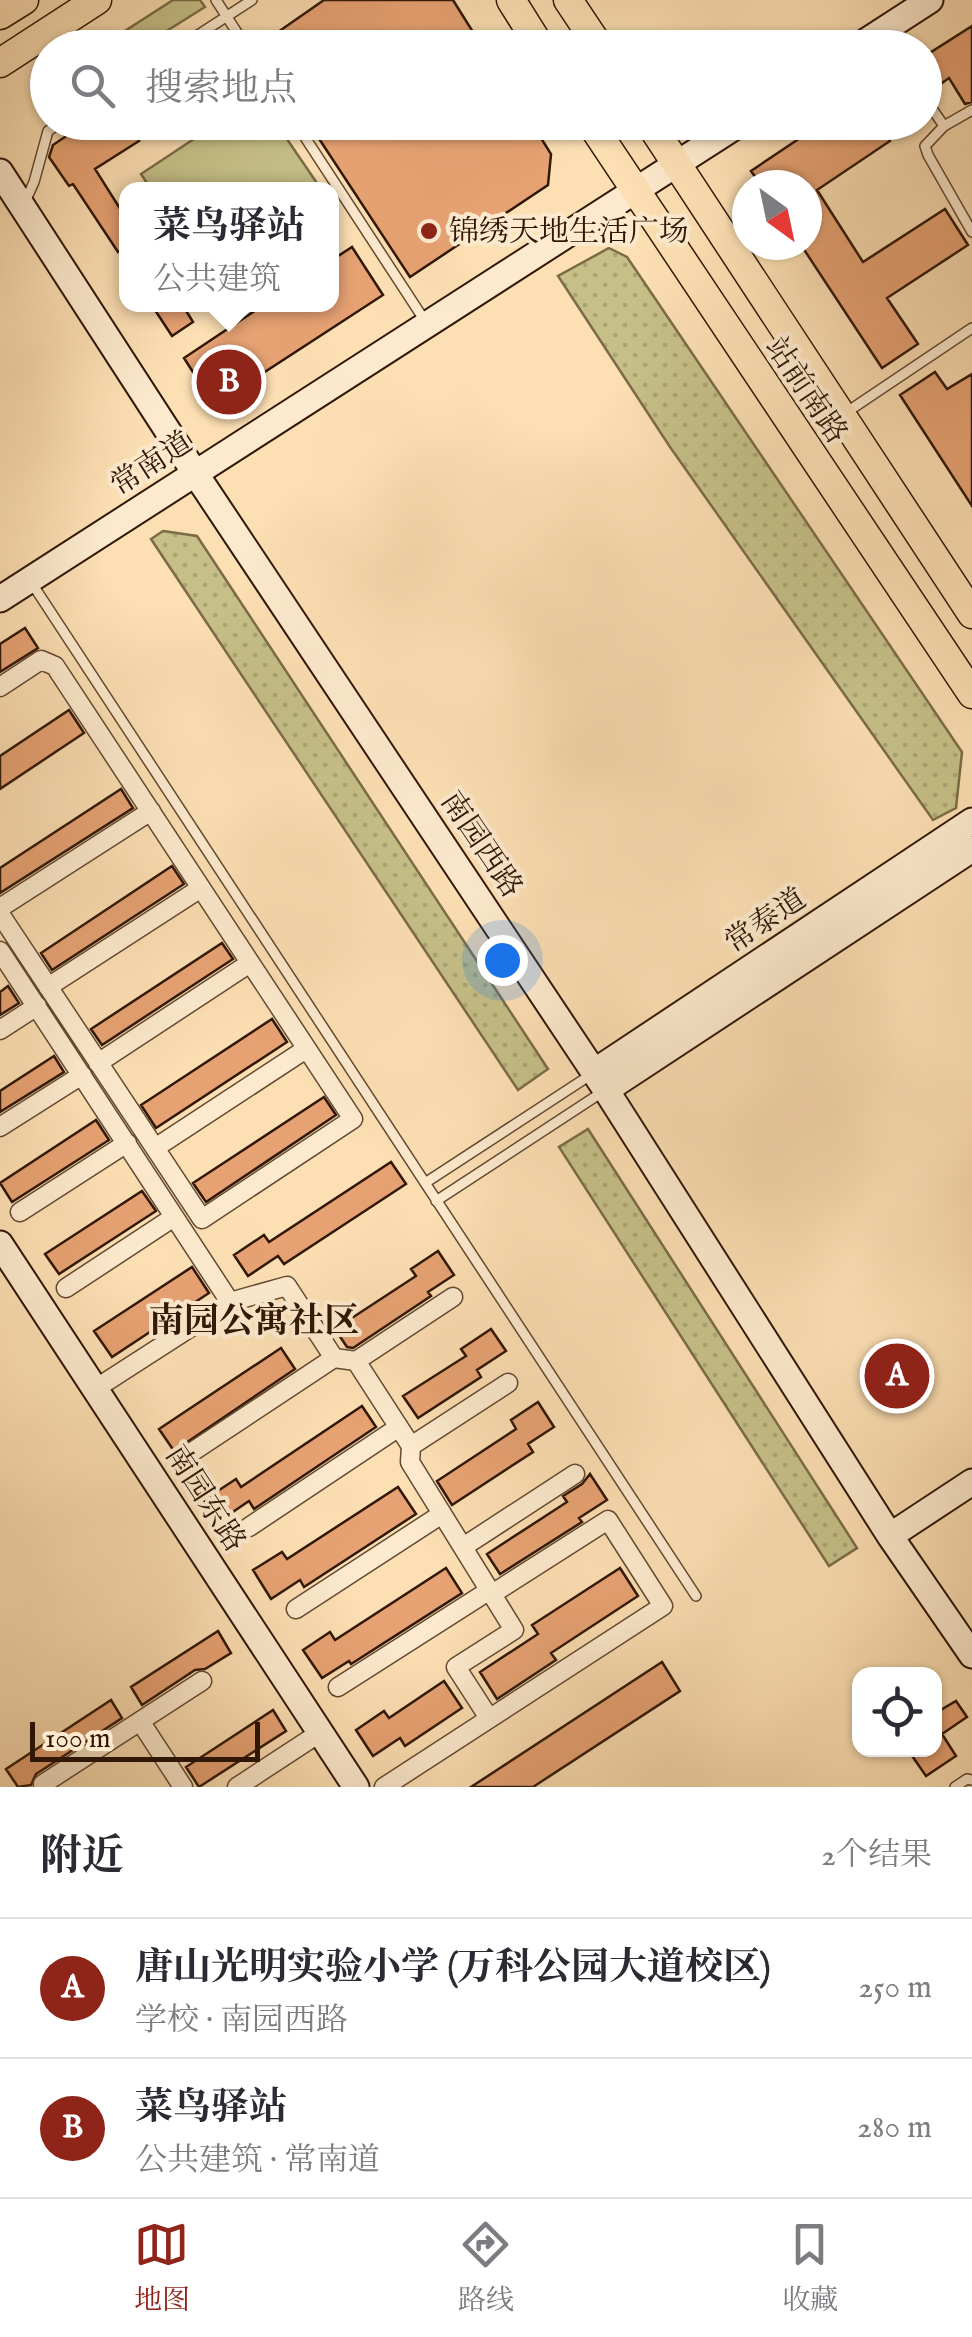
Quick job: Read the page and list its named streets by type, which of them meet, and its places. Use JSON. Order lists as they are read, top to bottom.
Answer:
{
  "streets": {
    "main road": ["站前南路"],
    "street": [
      "常南道",
      "南园西路",
      "常泰道",
      "南园东路"
    ]
  },
  "crossings": [
    ["站前南路", "常南道"],
    ["常南道", "南园西路"],
    ["南园西路", "常泰道"]
  ],
  "districts": ["南园公寓社区"],
  "places": ["锦绣天地生活广场"],
  "scale_bar": "100 m",
  "north": "bottom right",
  "page": {
    "search": "搜索地点",
    "popup": ["菜鸟驿站", "公共建筑"],
    "pins": ["B", "A"],
    "scale": "100 m",
    "heading": ["附近", "2个结果"],
    "list": [
      {
        "mark": "A",
        "name": "唐山光明实验小学 (万科公园大道校区)",
        "note": "学校 · 南园西路",
        "value": "250 m"
      },
      {
        "mark": "B",
        "name": "菜鸟驿站",
        "note": "公共建筑 · 常南道",
        "value": "280 m"
      }
    ],
    "nav": ["地图", "路线", "收藏"]
  }
}
